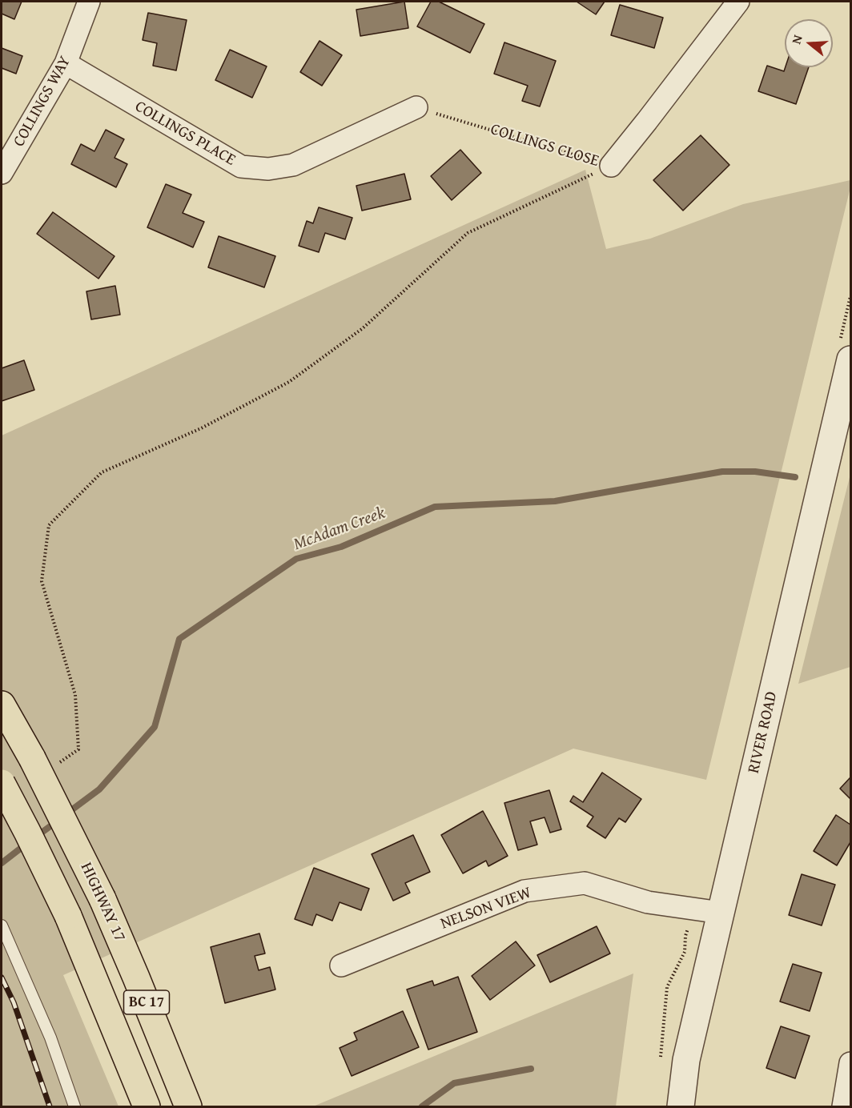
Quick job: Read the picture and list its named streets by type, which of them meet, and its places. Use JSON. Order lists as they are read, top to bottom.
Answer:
{
  "streets": {
    "highway": ["HIGHWAY 17", "BC 17"],
    "street": [
      "COLLINGS WAY",
      "COLLINGS PLACE",
      "COLLINGS CLOSE",
      "RIVER ROAD",
      "NELSON VIEW"
    ]
  },
  "crossings": [
    ["COLLINGS WAY", "COLLINGS PLACE"],
    ["COLLINGS PLACE", "COLLINGS CLOSE"],
    ["RIVER ROAD", "NELSON VIEW"]
  ],
  "water": ["McAdam Creek"],
  "north": "left"
}
